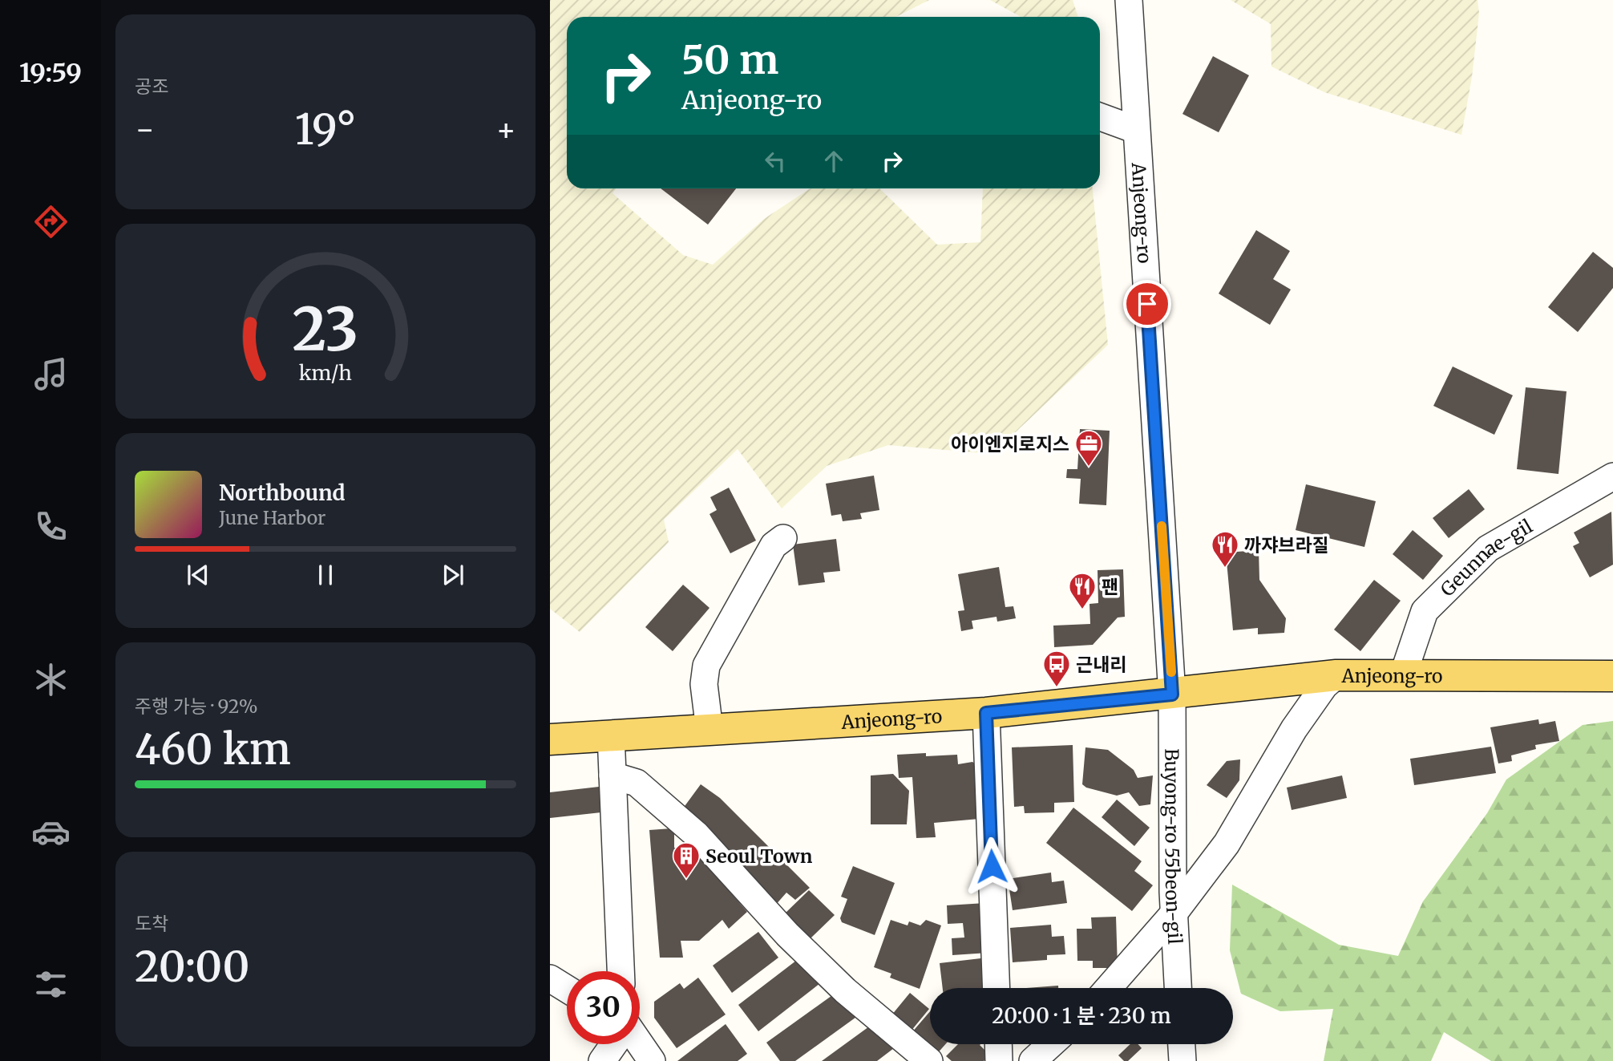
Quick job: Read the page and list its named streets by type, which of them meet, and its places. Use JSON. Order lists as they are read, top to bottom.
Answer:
{
  "streets": {
    "main road": ["Anjeong-ro"],
    "street": ["Geunnae-gil", "Buyong-ro 55beon-gil"]
  },
  "crossings": [
    ["Anjeong-ro", "Geunnae-gil"],
    ["Anjeong-ro", "Buyong-ro 55beon-gil"]
  ],
  "places": {
    "office": ["아이엔지로지스"],
    "restaurant": ["까쟈브라질", "팬"],
    "bus stop": ["근내리"],
    "building": ["Seoul Town"]
  },
  "page": {
    "tabs": "19:59",
    "tile": [
      "공조",
      ["주행 가능 · 92%", "460 km"],
      ["도착", "20:00"]
    ],
    "turn": ["50 m", "Anjeong-ro"],
    "heat": ["−", "19°", "+"],
    "song": ["Northbound", "June Harbor"],
    "limit": "30",
    "trip": "20:00 · 1 분 · 230 m",
    "gauge": ["23", "km/h"]
  }
}
